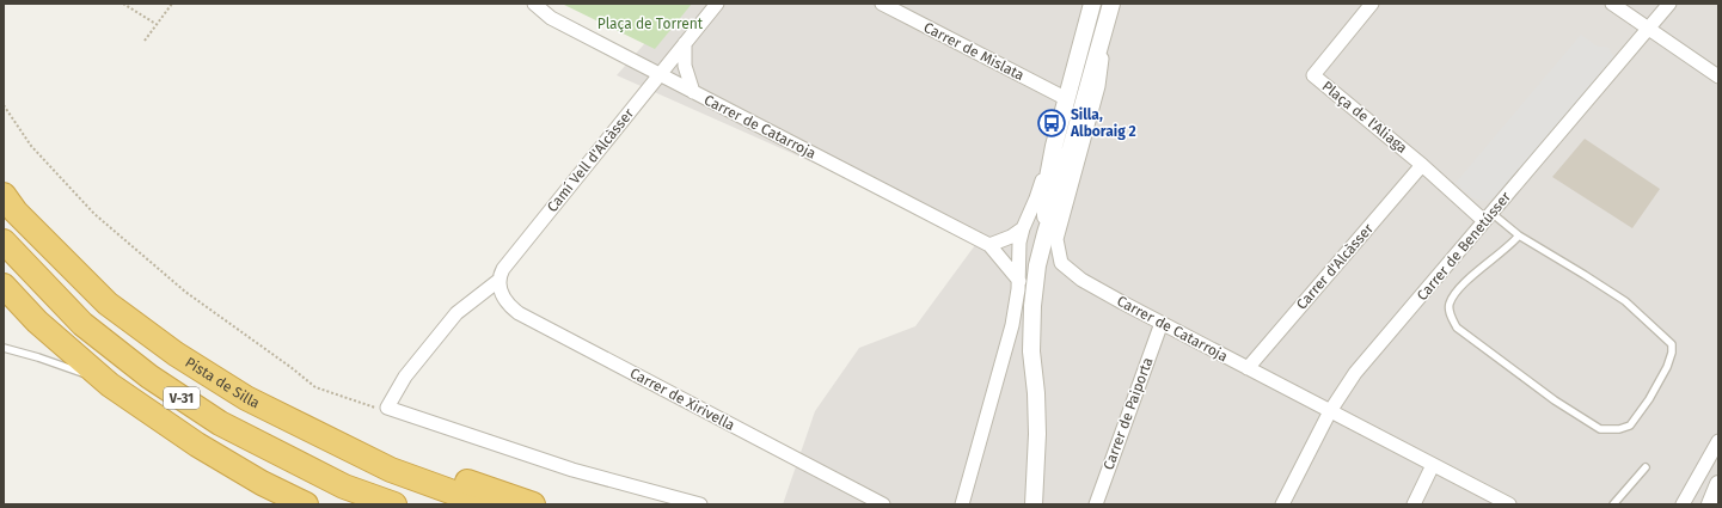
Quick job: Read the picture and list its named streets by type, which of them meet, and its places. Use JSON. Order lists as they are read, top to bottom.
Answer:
{
  "streets": {
    "highway": ["Pista de Silla", "V-31"],
    "street": [
      "Carrer de Mislata",
      "Plaça de l'Aliaga",
      "Carrer de Catarroja",
      "Camí Vell d'Alcàsser",
      "Carrer de Benetússer",
      "Carrer d'Alcàsser",
      "Carrer de Xirivella",
      "Carrer de Paiporta"
    ]
  },
  "crossings": [
    ["Plaça de l'Aliaga", "Carrer de Benetússer"],
    ["Plaça de l'Aliaga", "Carrer d'Alcàsser"],
    ["Carrer de Catarroja", "Camí Vell d'Alcàsser"],
    ["Carrer de Catarroja", "Carrer de Benetússer"],
    ["Carrer de Catarroja", "Carrer d'Alcàsser"],
    ["Carrer de Catarroja", "Carrer de Paiporta"],
    ["Camí Vell d'Alcàsser", "Carrer de Xirivella"]
  ],
  "parks": ["Plaça de Torrent"],
  "places": {
    "bus stop": ["Silla, Alboraig 2"]
  }
}
